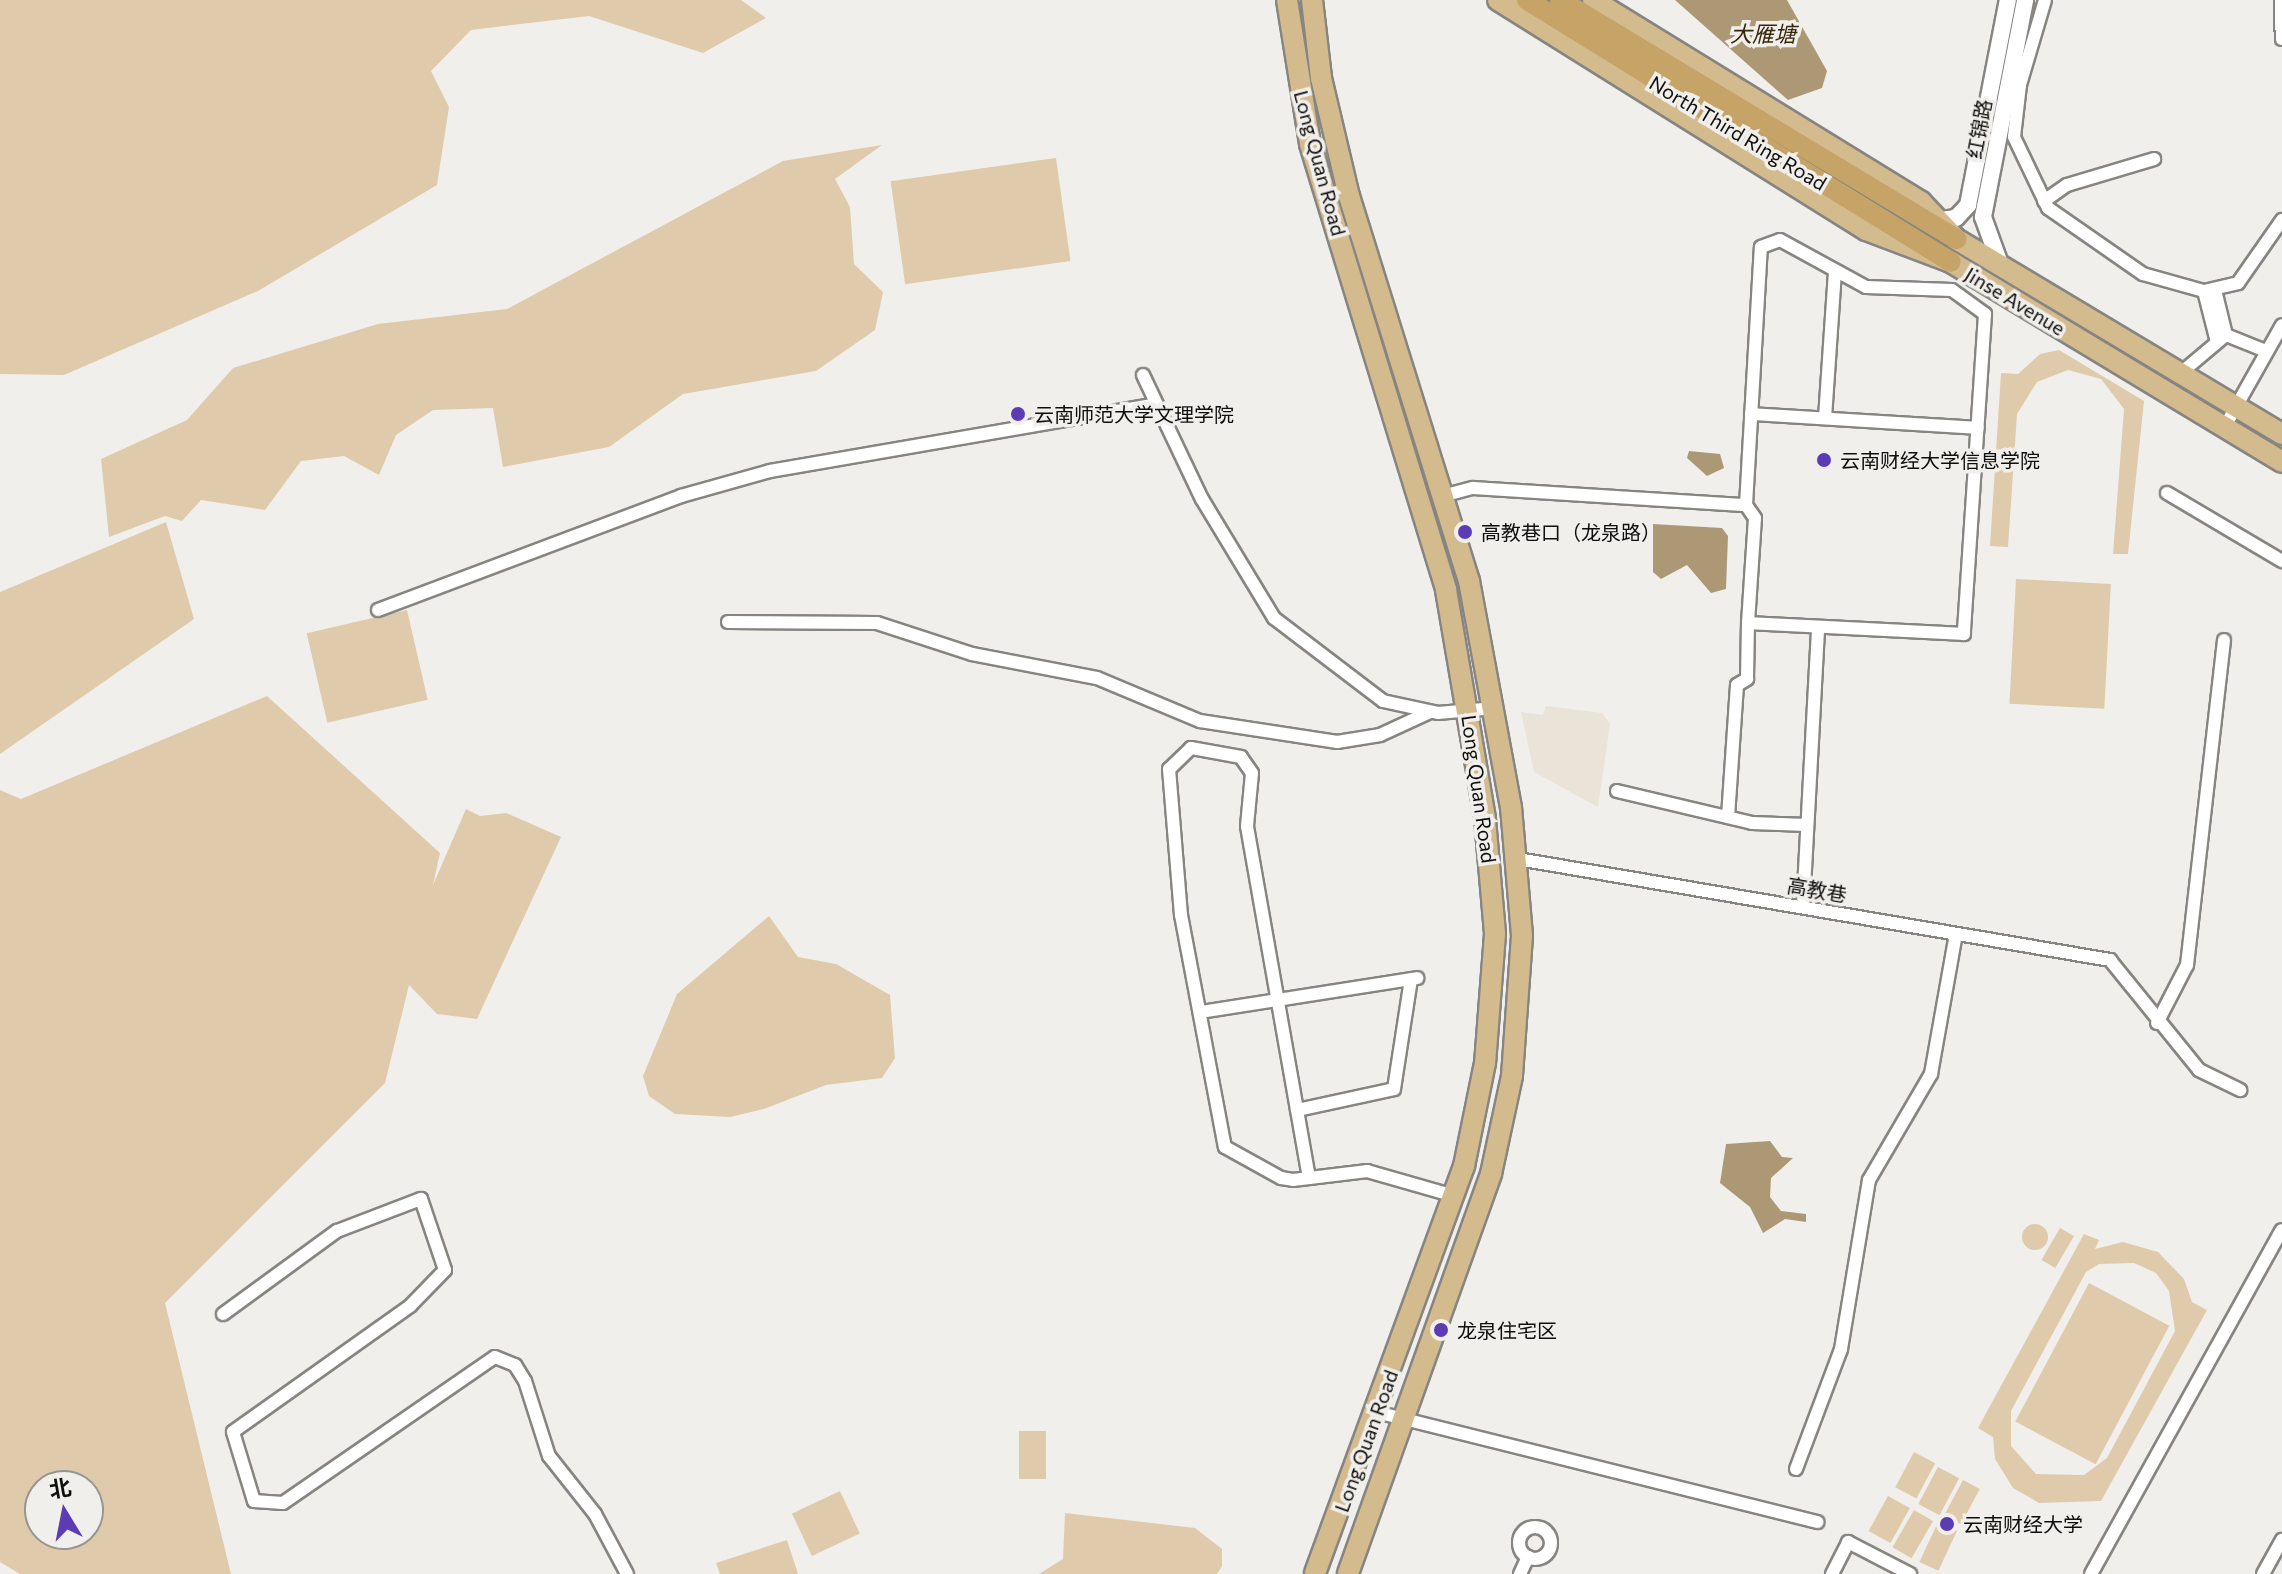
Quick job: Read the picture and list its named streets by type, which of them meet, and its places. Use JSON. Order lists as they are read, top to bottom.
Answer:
{
  "streets": {
    "highway": ["North Third Ring Road"],
    "main road": ["Long Quan Road", "Jinse Avenue"],
    "street": ["红锦路", "高教巷"]
  },
  "crossings": [
    ["红锦路", "Jinse Avenue"],
    ["North Third Ring Road", "Jinse Avenue"],
    ["Long Quan Road", "高教巷"]
  ],
  "water": ["大雁塘"],
  "places": [
    "云南师范大学文理学院",
    "云南财经大学信息学院",
    "高教巷口（龙泉路）",
    "龙泉住宅区",
    "云南财经大学"
  ],
  "north": "top"
}
